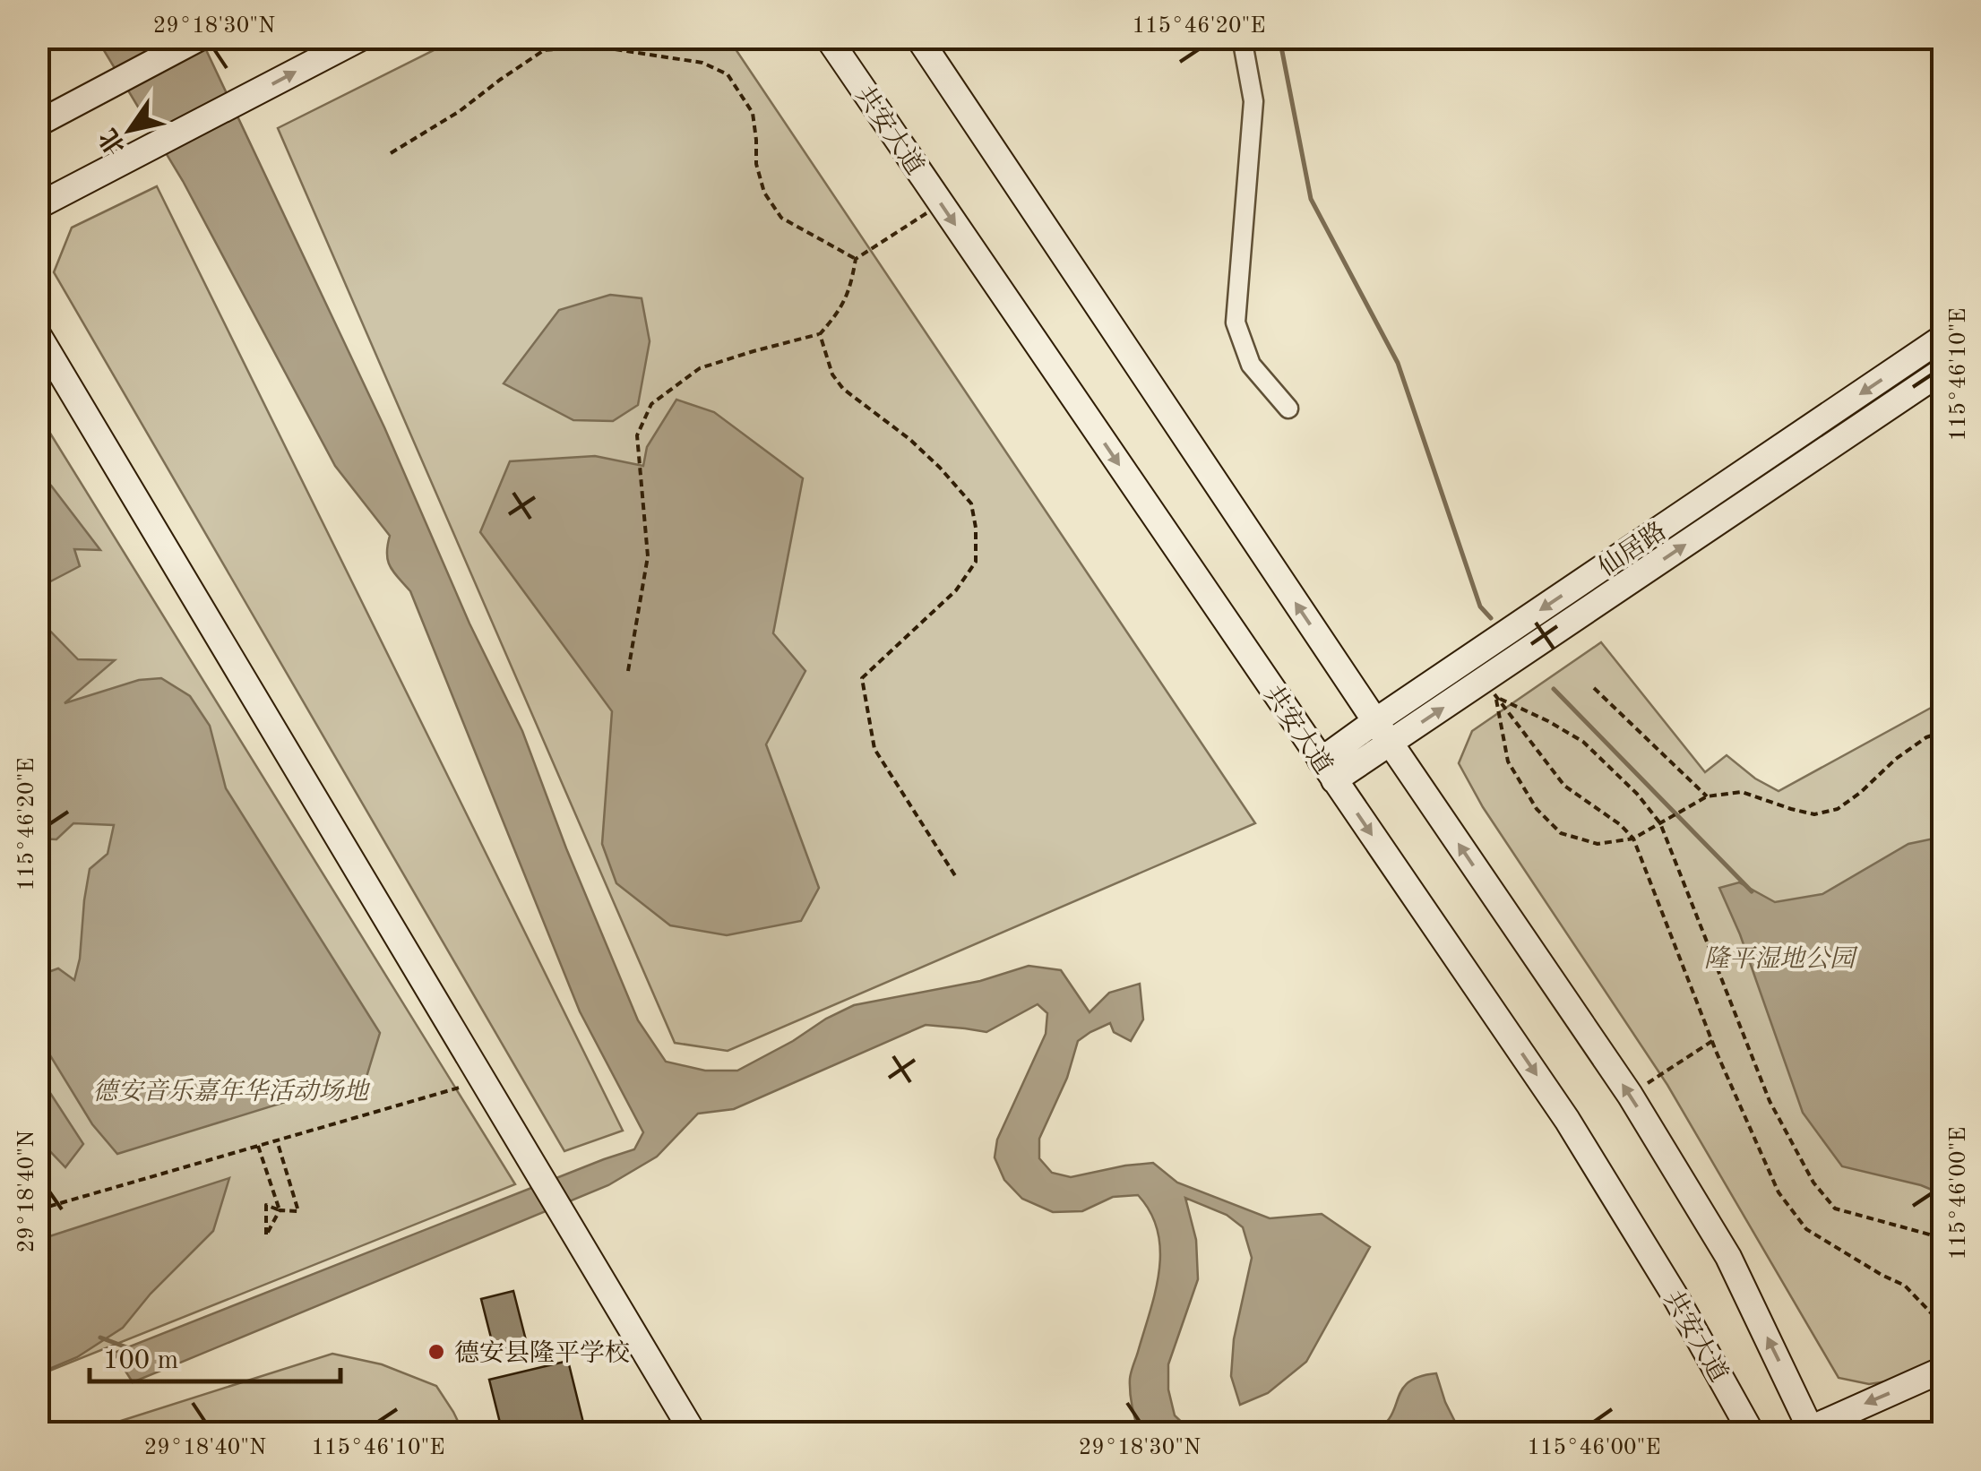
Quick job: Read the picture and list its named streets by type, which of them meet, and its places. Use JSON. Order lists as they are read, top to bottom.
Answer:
{
  "streets": {
    "main road": ["共安大道", "仙居路"]
  },
  "crossings": [
    ["共安大道", "仙居路"]
  ],
  "parks": ["隆平湿地公园", "德安音乐嘉年华活动场地"],
  "places": ["德安县隆平学校"],
  "scale_bar": "100 m",
  "north": "bottom left",
  "coordinates": [
    "29°18'30\"N",
    "115°46'20\"E",
    "115°46'10\"E",
    "29°18'40\"N",
    "115°46'00\"E"
  ]
}
